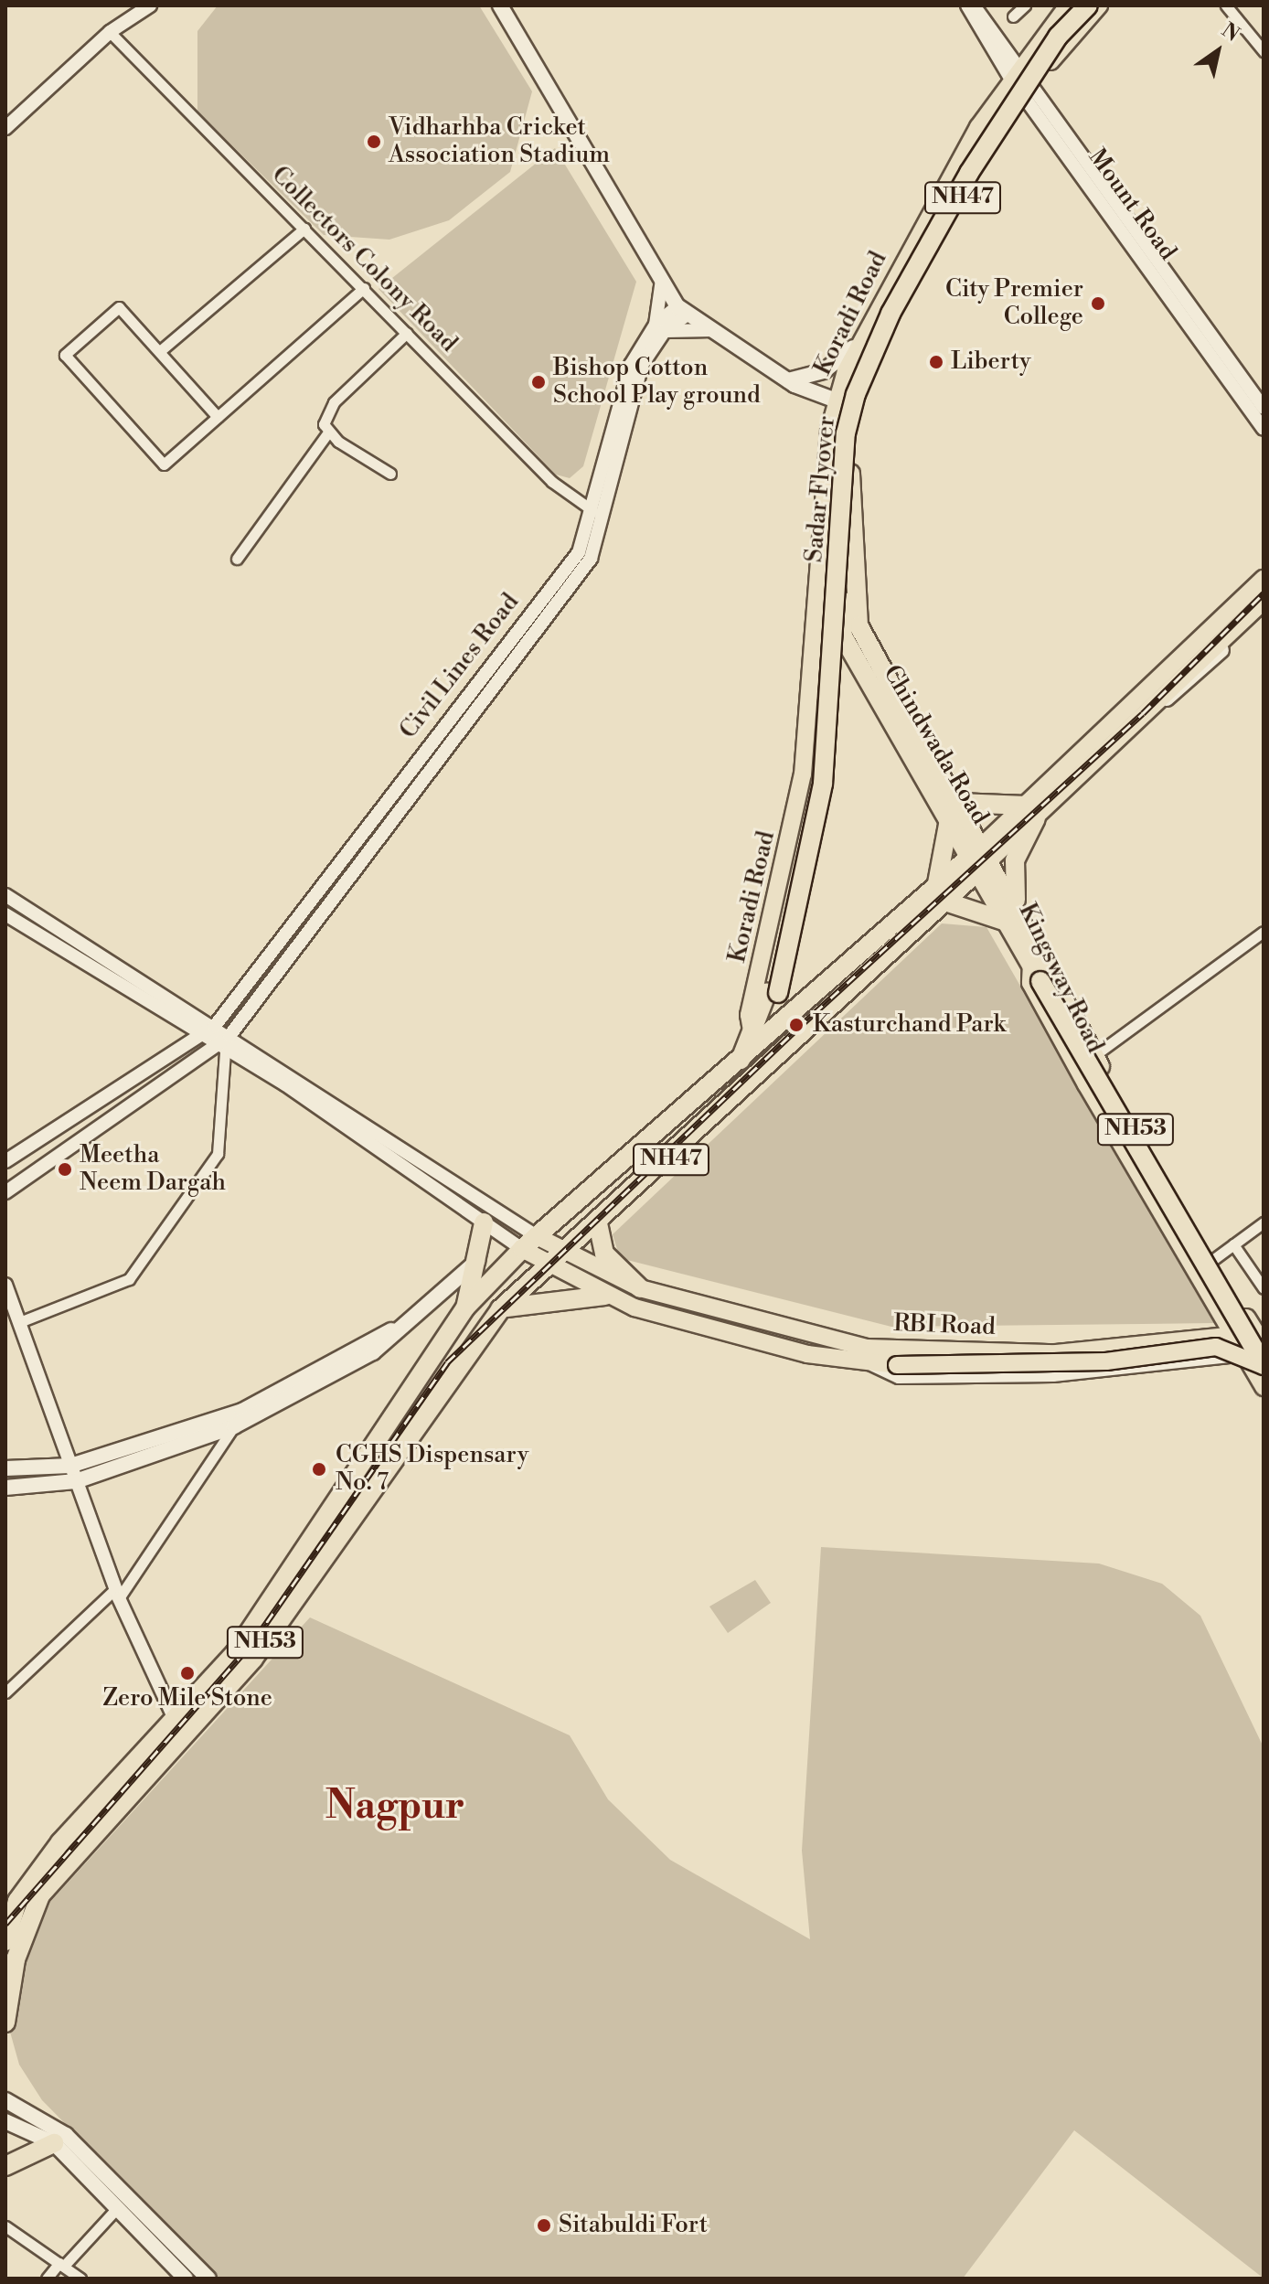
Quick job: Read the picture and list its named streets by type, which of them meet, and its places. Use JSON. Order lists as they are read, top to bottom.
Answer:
{
  "streets": {
    "highway": [
      "NH47",
      "Sadar Flyover",
      "Chindwada Road",
      "Kingsway Road",
      "NH53"
    ],
    "main road": ["Koradi Road", "RBI Road"],
    "street": ["Mount Road", "Collectors Colony Road", "Civil Lines Road"]
  },
  "crossings": [
    ["NH47", "Mount Road"],
    ["NH47", "Koradi Road"],
    ["NH47", "Sadar Flyover"],
    ["NH47", "Chindwada Road"],
    ["NH47", "NH53"],
    ["NH47", "RBI Road"],
    ["Mount Road", "Koradi Road"],
    ["Collectors Colony Road", "Civil Lines Road"],
    ["Koradi Road", "Sadar Flyover"],
    ["Chindwada Road", "Kingsway Road"],
    ["Kingsway Road", "NH53"],
    ["Kingsway Road", "RBI Road"],
    ["NH53", "RBI Road"]
  ],
  "districts": ["Nagpur"],
  "places": [
    "Vidharhba Cricket Association Stadium",
    "City Premier College",
    "Liberty",
    "Bishop Cotton School Play ground",
    "Kasturchand Park",
    "Meetha Neem Dargah",
    "CGHS Dispensary No. 7",
    "Zero Mile Stone",
    "Sitabuldi Fort"
  ],
  "north": "top right"
}
